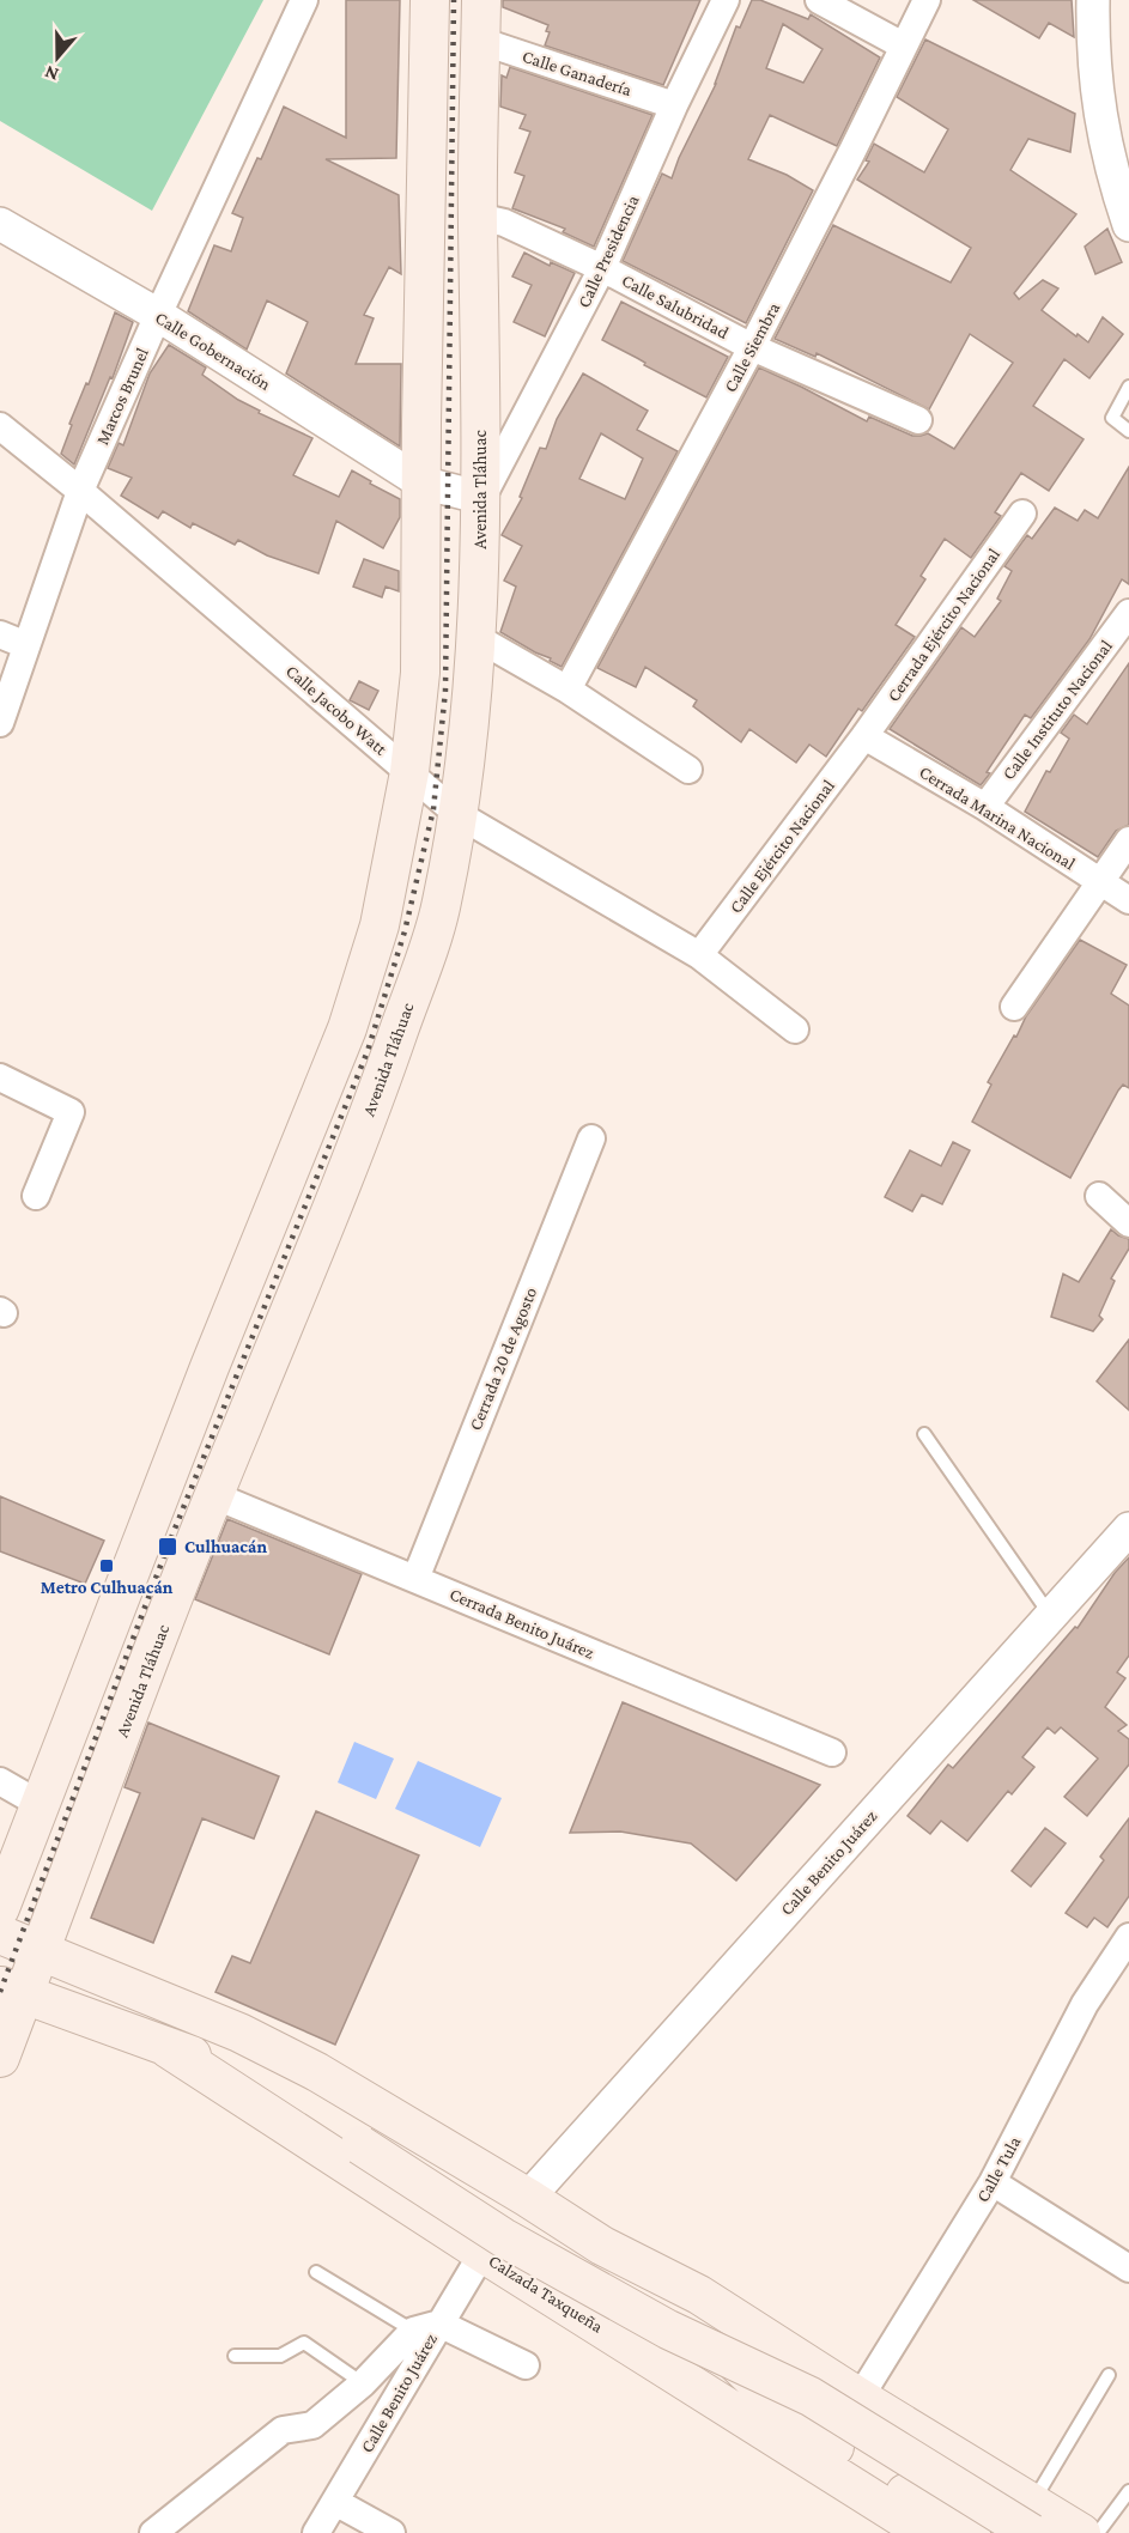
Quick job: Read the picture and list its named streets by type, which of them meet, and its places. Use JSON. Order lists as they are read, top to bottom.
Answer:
{
  "streets": {
    "main road": ["Avenida Tláhuac", "Calzada Taxqueña"],
    "street": [
      "Calle Ganadería",
      "Calle Presidencia",
      "Calle Salubridad",
      "Calle Siembra",
      "Calle Gobernación",
      "Marcos Brunel",
      "Cerrada Ejército Nacional",
      "Calle Jacobo Watt",
      "Calle Instituto Nacional",
      "Cerrada Marina Nacional",
      "Calle Ejército Nacional",
      "Cerrada 20 de Agosto",
      "Cerrada Benito Juárez",
      "Calle Benito Juárez",
      "Calle Tula"
    ]
  },
  "crossings": [
    ["Calle Ganadería", "Calle Presidencia"],
    ["Calle Ganadería", "Avenida Tláhuac"],
    ["Calle Presidencia", "Calle Salubridad"],
    ["Calle Presidencia", "Calle Gobernación"],
    ["Calle Presidencia", "Avenida Tláhuac"],
    ["Calle Salubridad", "Calle Siembra"],
    ["Calle Salubridad", "Avenida Tláhuac"],
    ["Calle Gobernación", "Marcos Brunel"],
    ["Calle Gobernación", "Avenida Tláhuac"],
    ["Marcos Brunel", "Calle Jacobo Watt"],
    ["Avenida Tláhuac", "Calle Jacobo Watt"],
    ["Avenida Tláhuac", "Cerrada Benito Juárez"],
    ["Avenida Tláhuac", "Calzada Taxqueña"],
    ["Cerrada Ejército Nacional", "Cerrada Marina Nacional"],
    ["Cerrada Ejército Nacional", "Calle Ejército Nacional"],
    ["Calle Jacobo Watt", "Calle Ejército Nacional"],
    ["Calle Instituto Nacional", "Cerrada Marina Nacional"],
    ["Cerrada Marina Nacional", "Calle Ejército Nacional"],
    ["Cerrada 20 de Agosto", "Cerrada Benito Juárez"],
    ["Calle Benito Juárez", "Calzada Taxqueña"],
    ["Calle Tula", "Calzada Taxqueña"]
  ],
  "places": {
    "transit": ["Culhuacán", "Metro Culhuacán"]
  },
  "north": "bottom"
}
